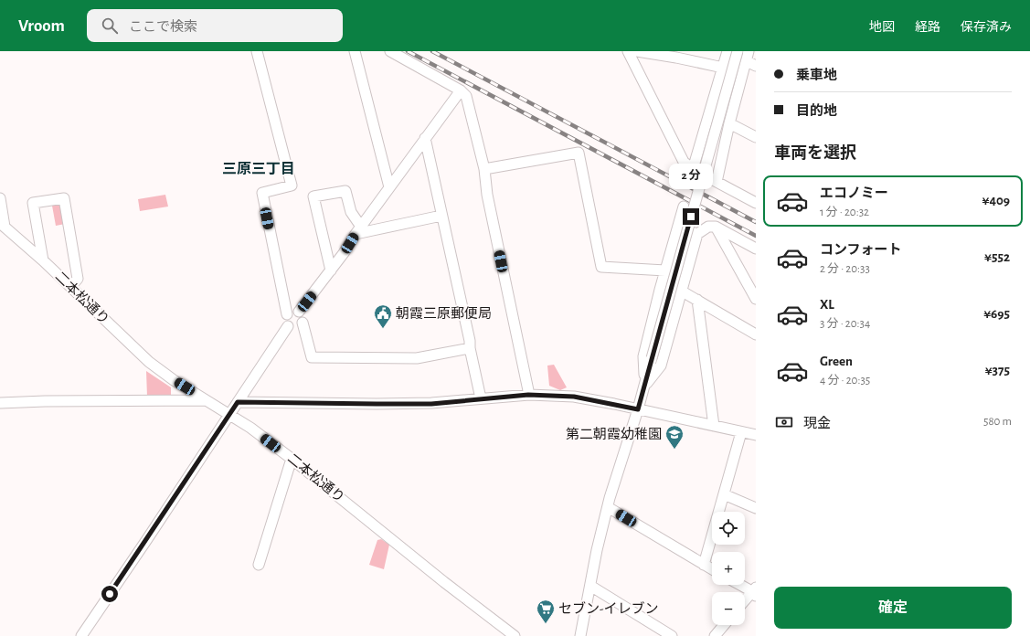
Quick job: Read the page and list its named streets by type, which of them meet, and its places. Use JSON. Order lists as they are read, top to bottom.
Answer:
{
  "streets": {
    "street": ["二本松通り"]
  },
  "districts": ["三原三丁目"],
  "places": {
    "public building": ["朝霞三原郵便局"],
    "school or university": ["第二朝霞幼稚園"],
    "supermarket": ["セブン-イレブン"]
  },
  "page": {
    "header": "Vroom",
    "search": "ここで検索",
    "nav": ["地図", "経路", "保存済み"],
    "banner": ["乗車地", "目的地"],
    "heading": "車両を選択",
    "bubble": "2 分",
    "list": [
      {
        "name": "エコノミー",
        "note": "1 分 · 20:32",
        "value": "¥409"
      },
      {
        "name": "コンフォート",
        "note": "2 分 · 20:33",
        "value": "¥552"
      },
      {
        "name": "XL",
        "note": "3 分 · 20:34",
        "value": "¥695"
      },
      {
        "name": "Green",
        "note": "4 分 · 20:35",
        "value": "¥375"
      }
    ],
    "pay": ["現金", "580 m"],
    "map_buttons": ["+", "−"],
    "buttons": "確定"
  }
}
